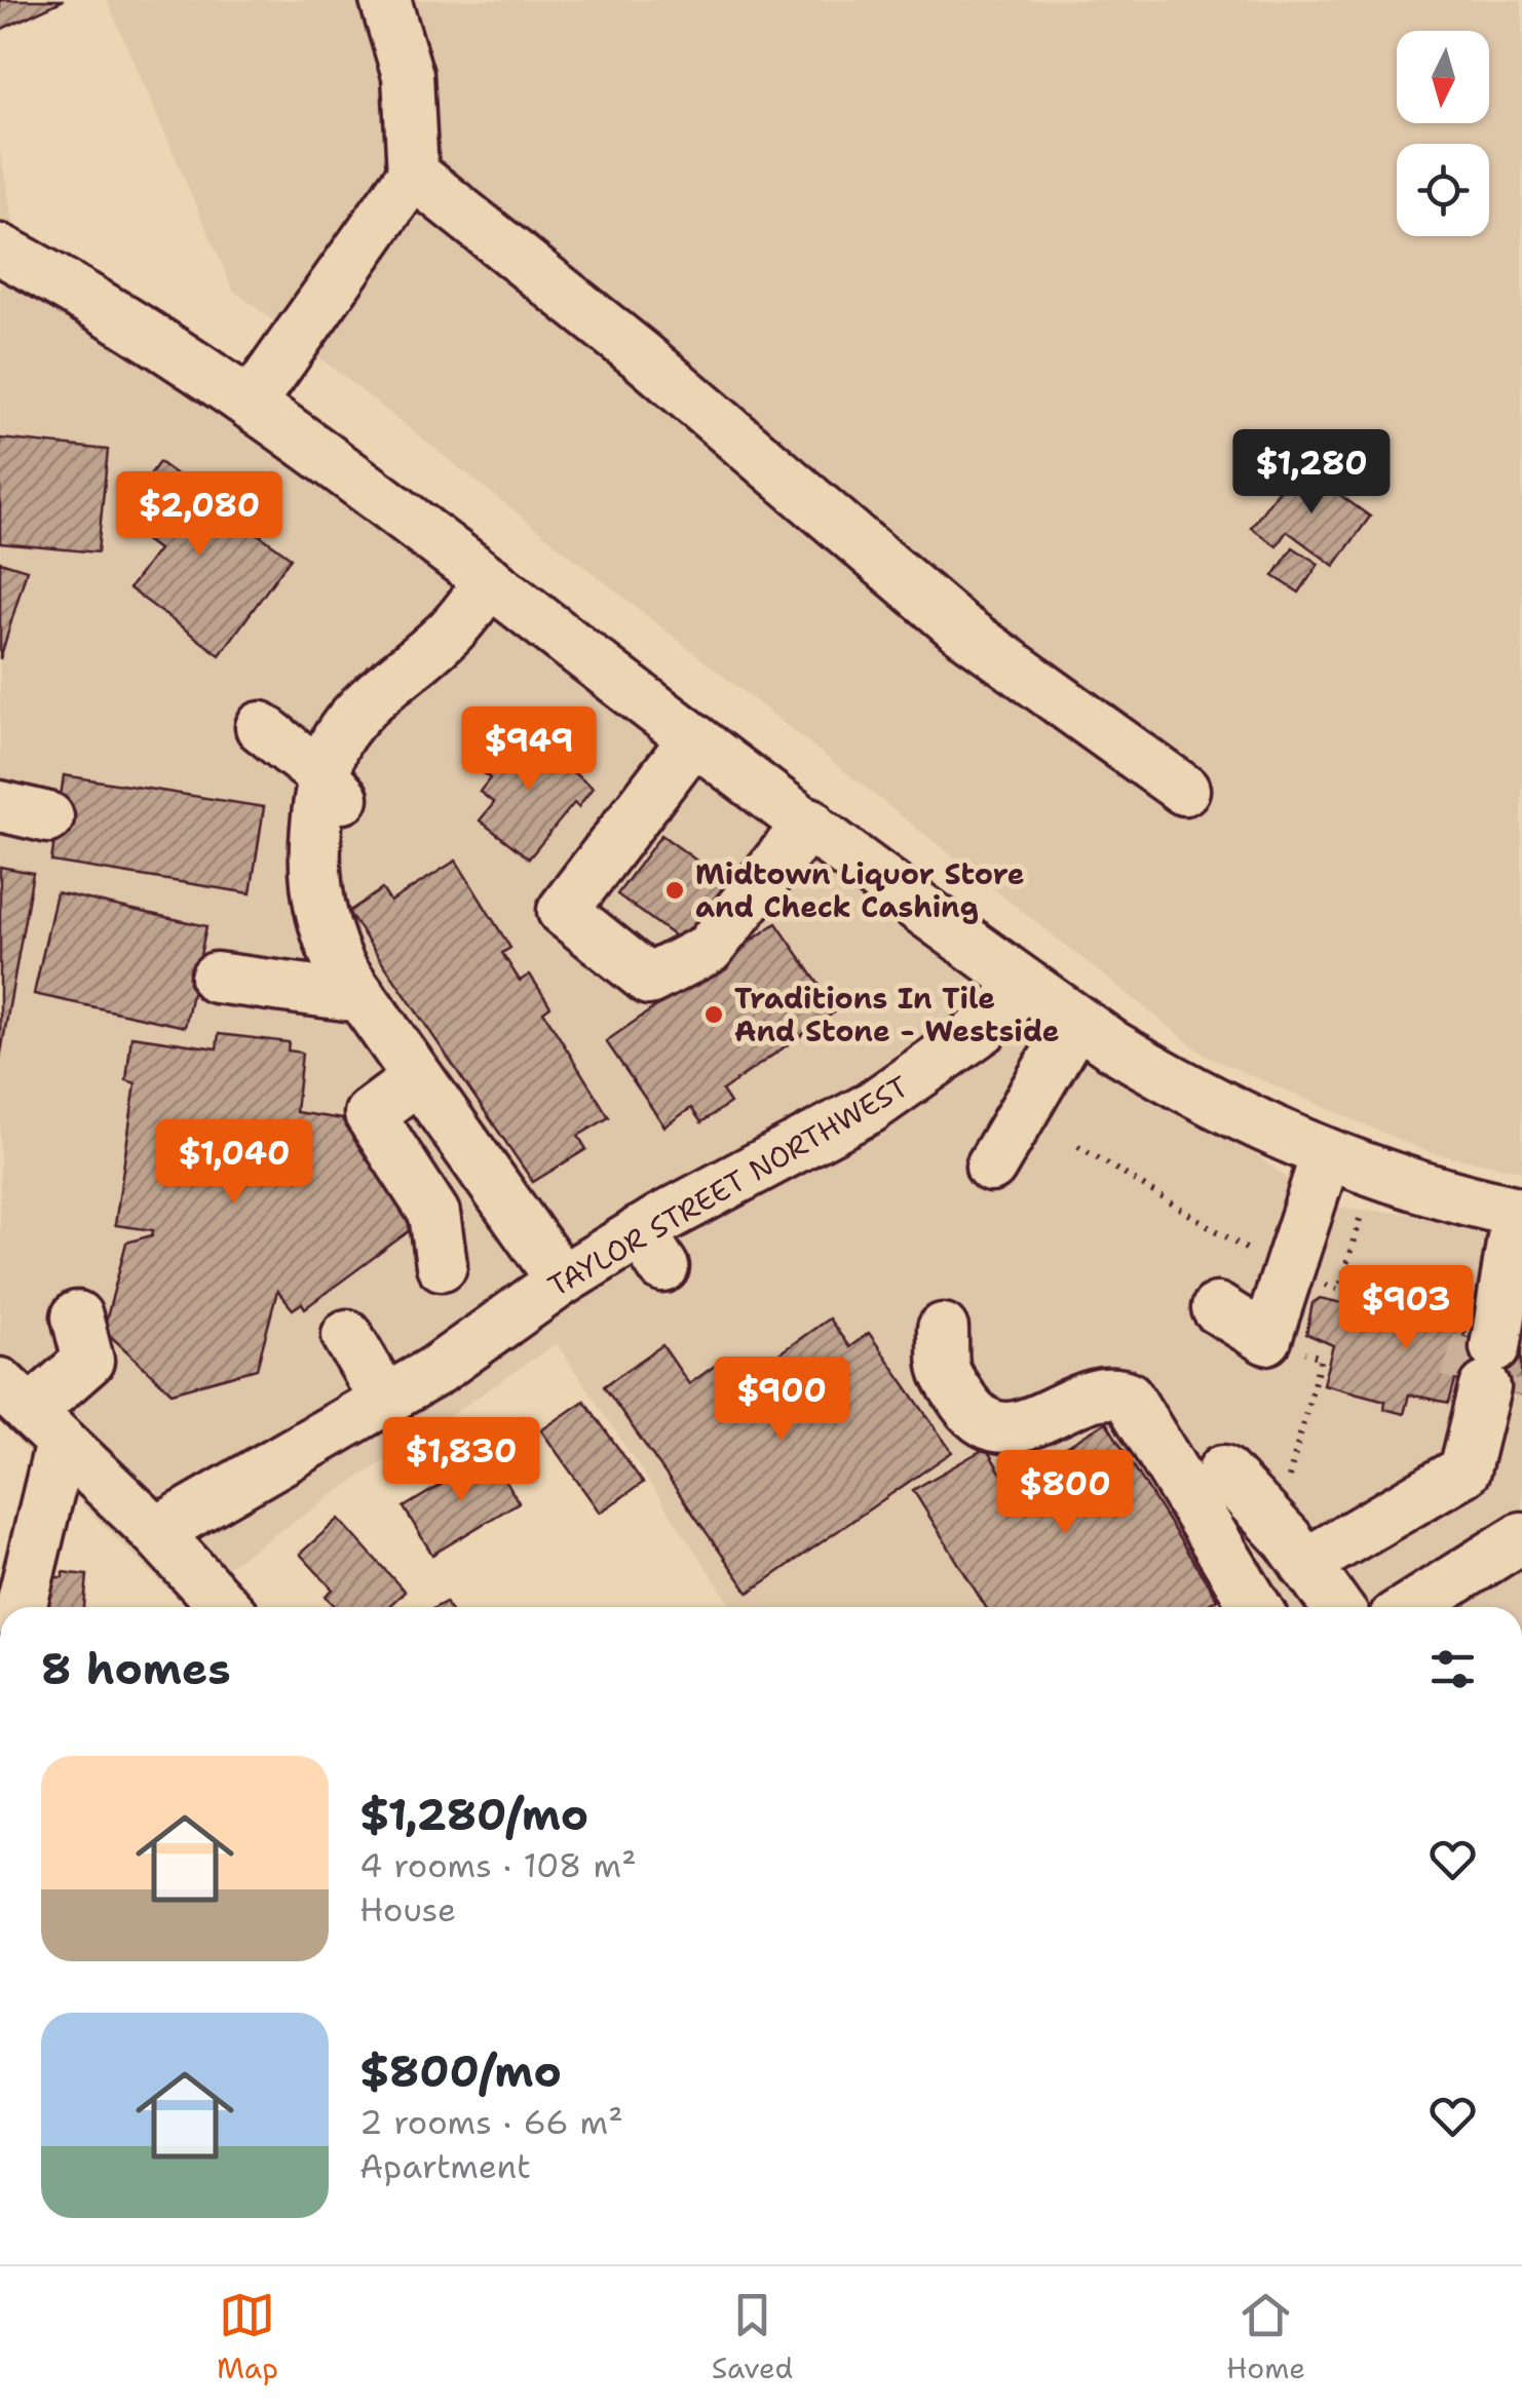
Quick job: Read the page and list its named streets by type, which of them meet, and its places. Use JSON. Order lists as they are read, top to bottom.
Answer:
{
  "streets": {
    "street": ["TAYLOR STREET NORTHWEST"]
  },
  "places": ["Midtown Liquor Store and Check Cashing", "Traditions In Tile And Stone - Westside"],
  "north": "bottom",
  "page": {
    "price": [
      "$1,280",
      "$2,080",
      "$949",
      "$1,040",
      "$903",
      "$900",
      "$1,830",
      "$800"
    ],
    "heading": "8 homes",
    "list": [
      {
        "name": "$1,280/mo",
        "note": "4 rooms · 108 m² · House"
      },
      {
        "name": "$800/mo",
        "note": "2 rooms · 66 m² · Apartment"
      }
    ],
    "tabs": ["Map", "Saved", "Home"]
  }
}
